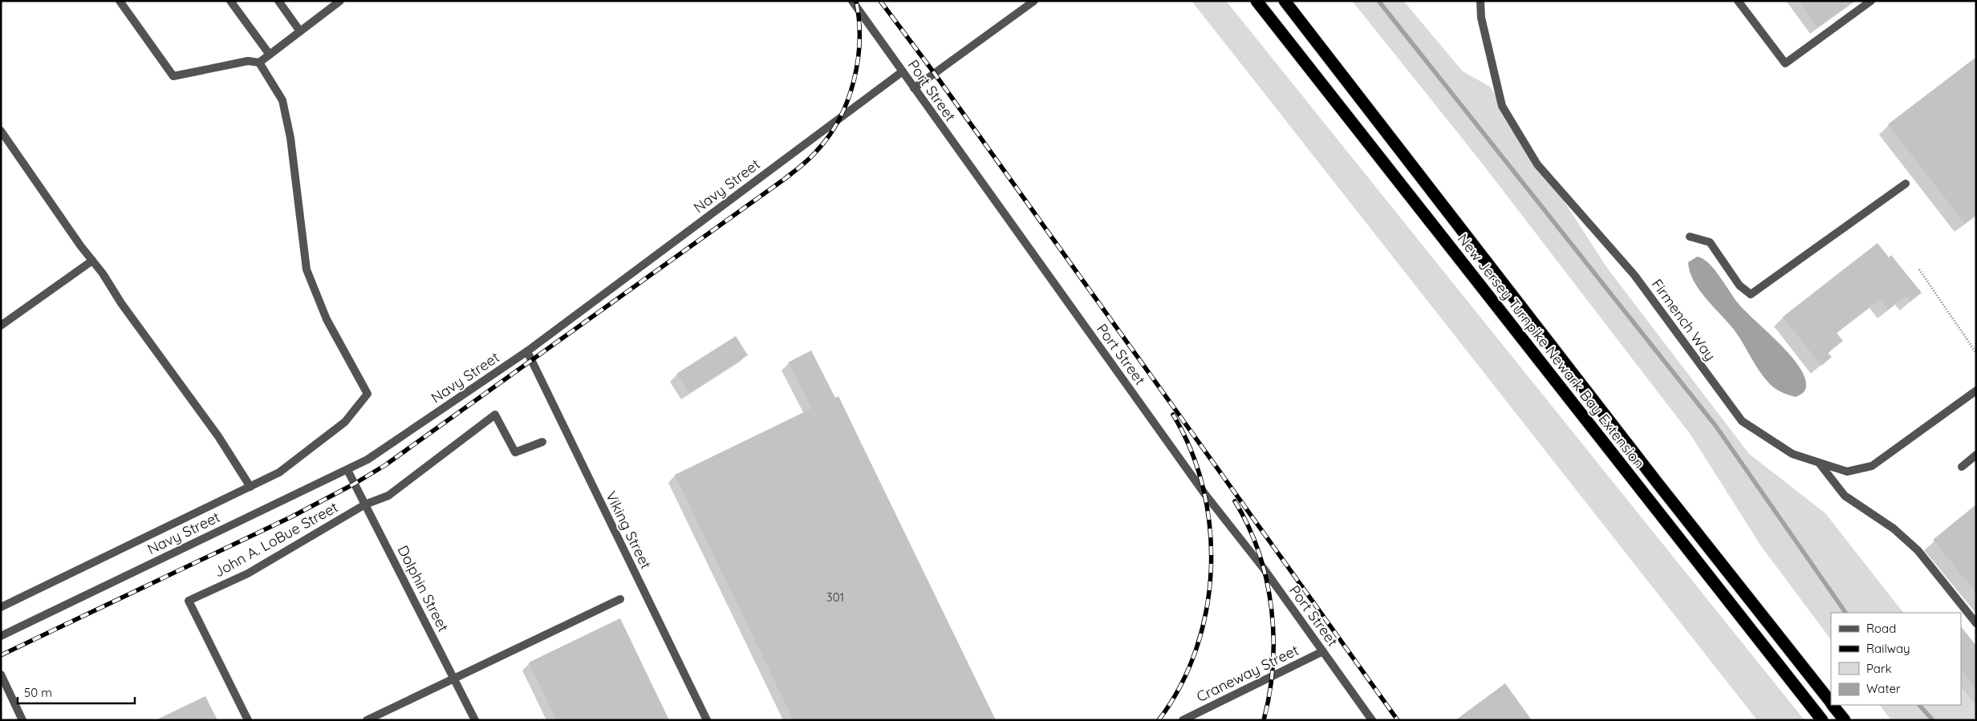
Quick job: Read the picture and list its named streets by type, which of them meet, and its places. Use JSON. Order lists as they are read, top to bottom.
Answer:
{
  "streets": {
    "highway": ["New Jersey Turnpike Newark Bay Extension"],
    "street": [
      "Port Street",
      "Navy Street",
      "Firmench Way",
      "Viking Street",
      "John A. LoBue Street",
      "Dolphin Street",
      "Craneway Street"
    ]
  },
  "crossings": [
    ["Port Street", "Navy Street"],
    ["Port Street", "Craneway Street"],
    ["Navy Street", "Viking Street"],
    ["Navy Street", "Dolphin Street"],
    ["John A. LoBue Street", "Dolphin Street"]
  ],
  "house_numbers": ["301"],
  "legend": [
    "Road",
    "Railway",
    "Park",
    "Water"
  ],
  "scale_bar": "50 m"
}
